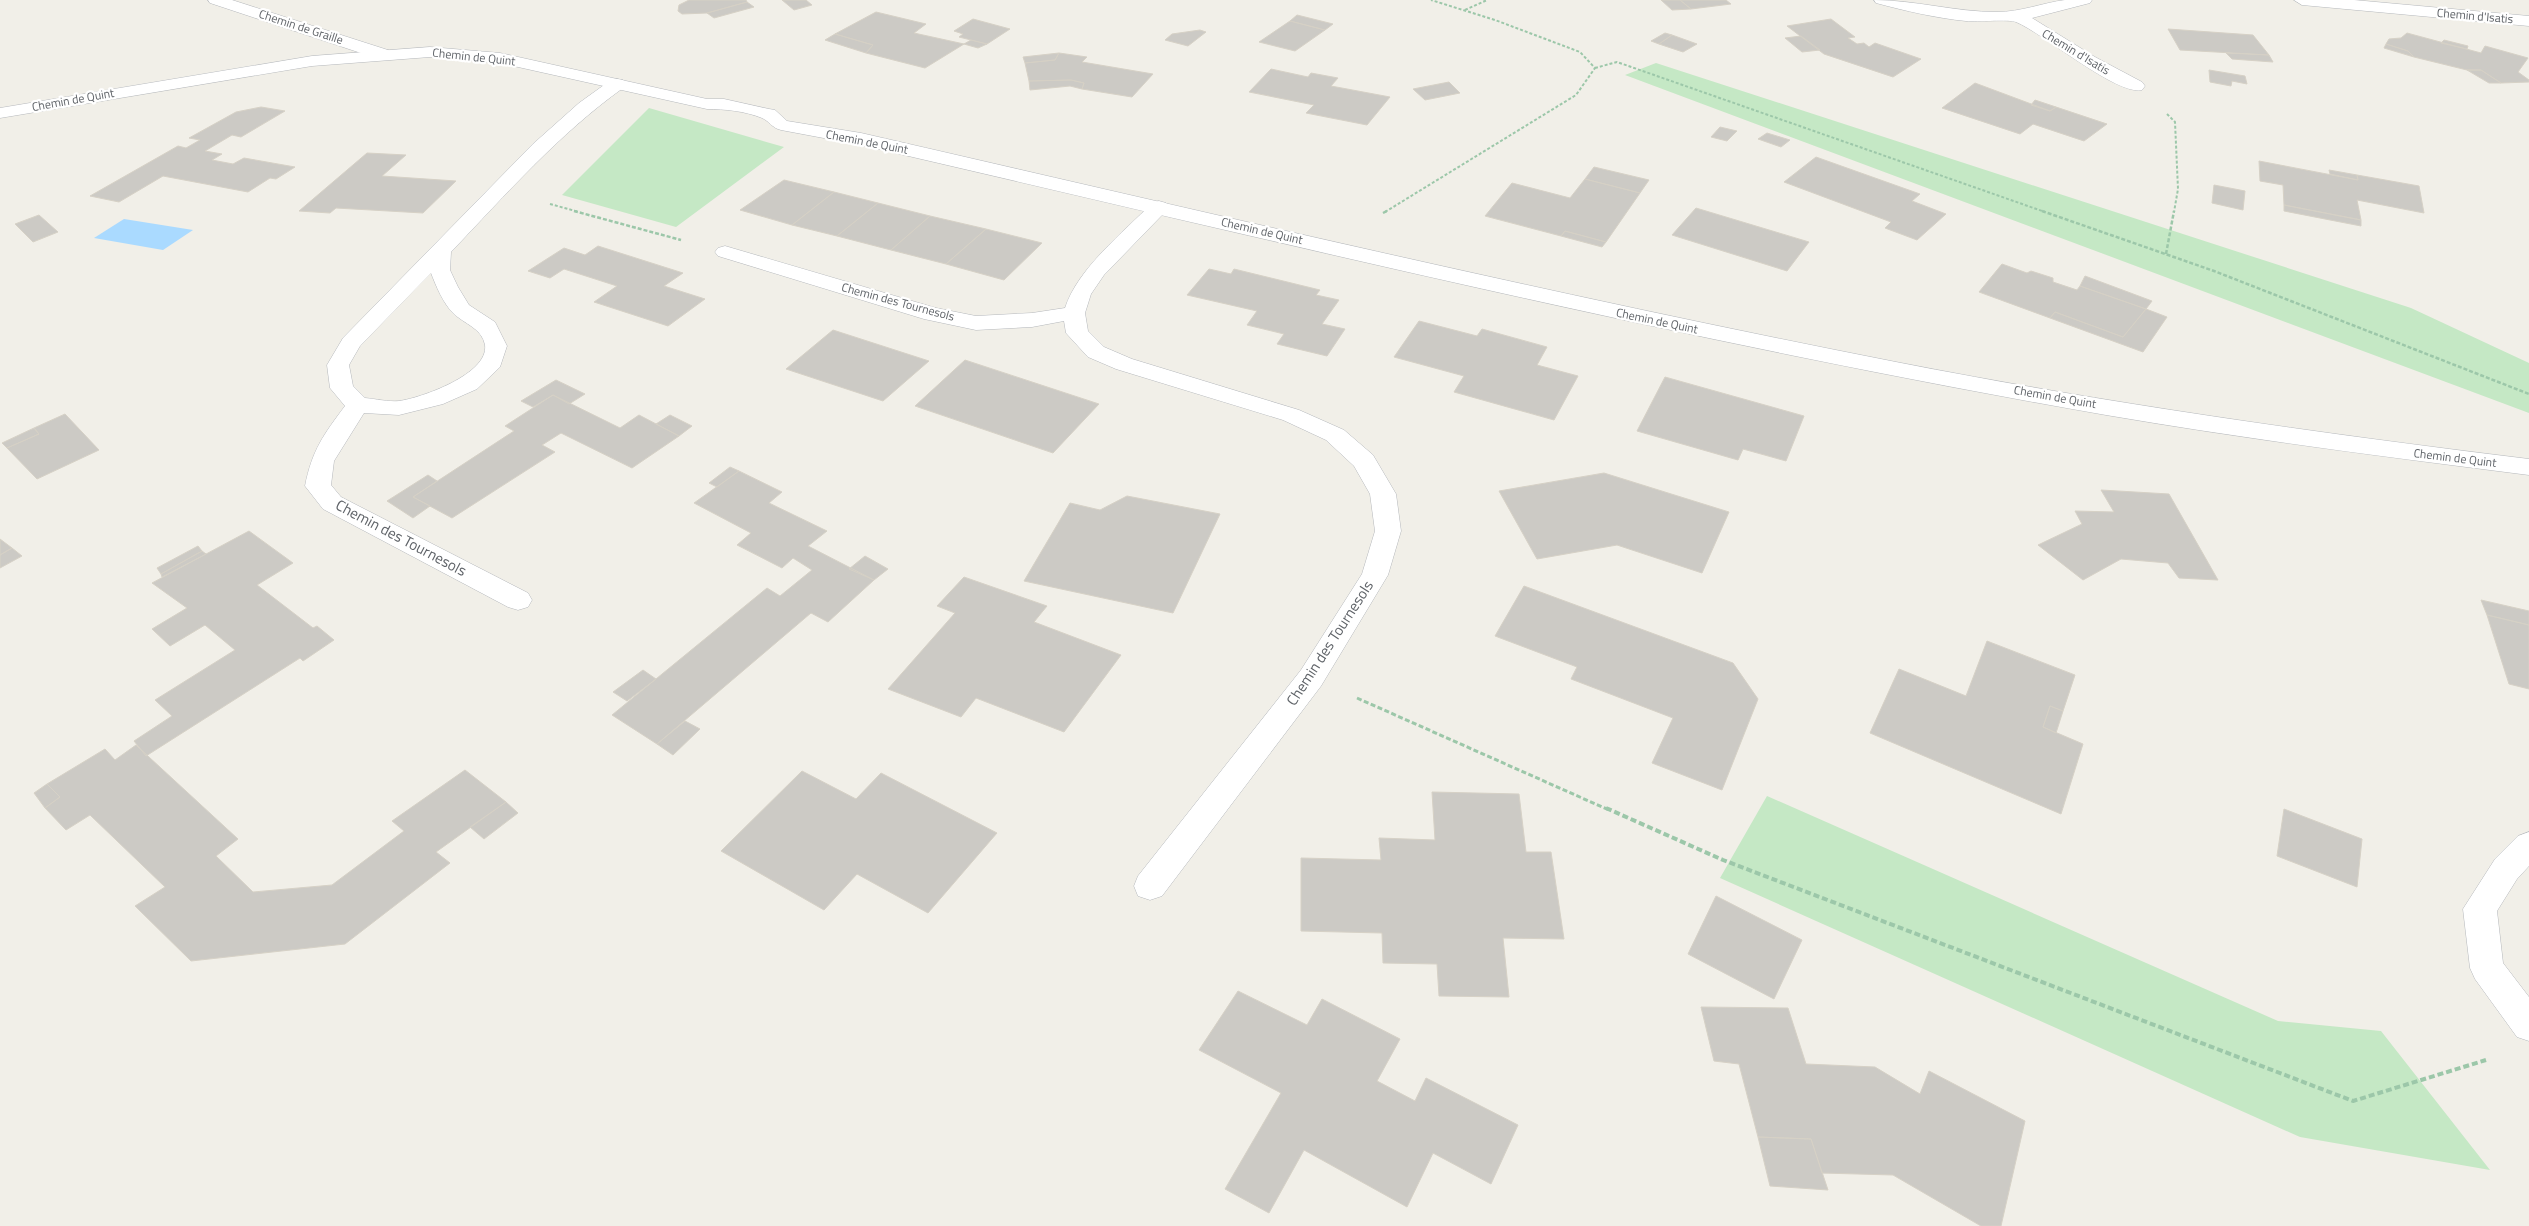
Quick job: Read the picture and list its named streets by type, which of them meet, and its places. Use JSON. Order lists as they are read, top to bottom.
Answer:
{
  "streets": {
    "street": [
      "Chemin d'Isatis",
      "Chemin de Graille",
      "Chemin de Quint",
      "Chemin des Tournesols"
    ]
  },
  "crossings": [
    ["Chemin de Graille", "Chemin de Quint"]
  ]
}
